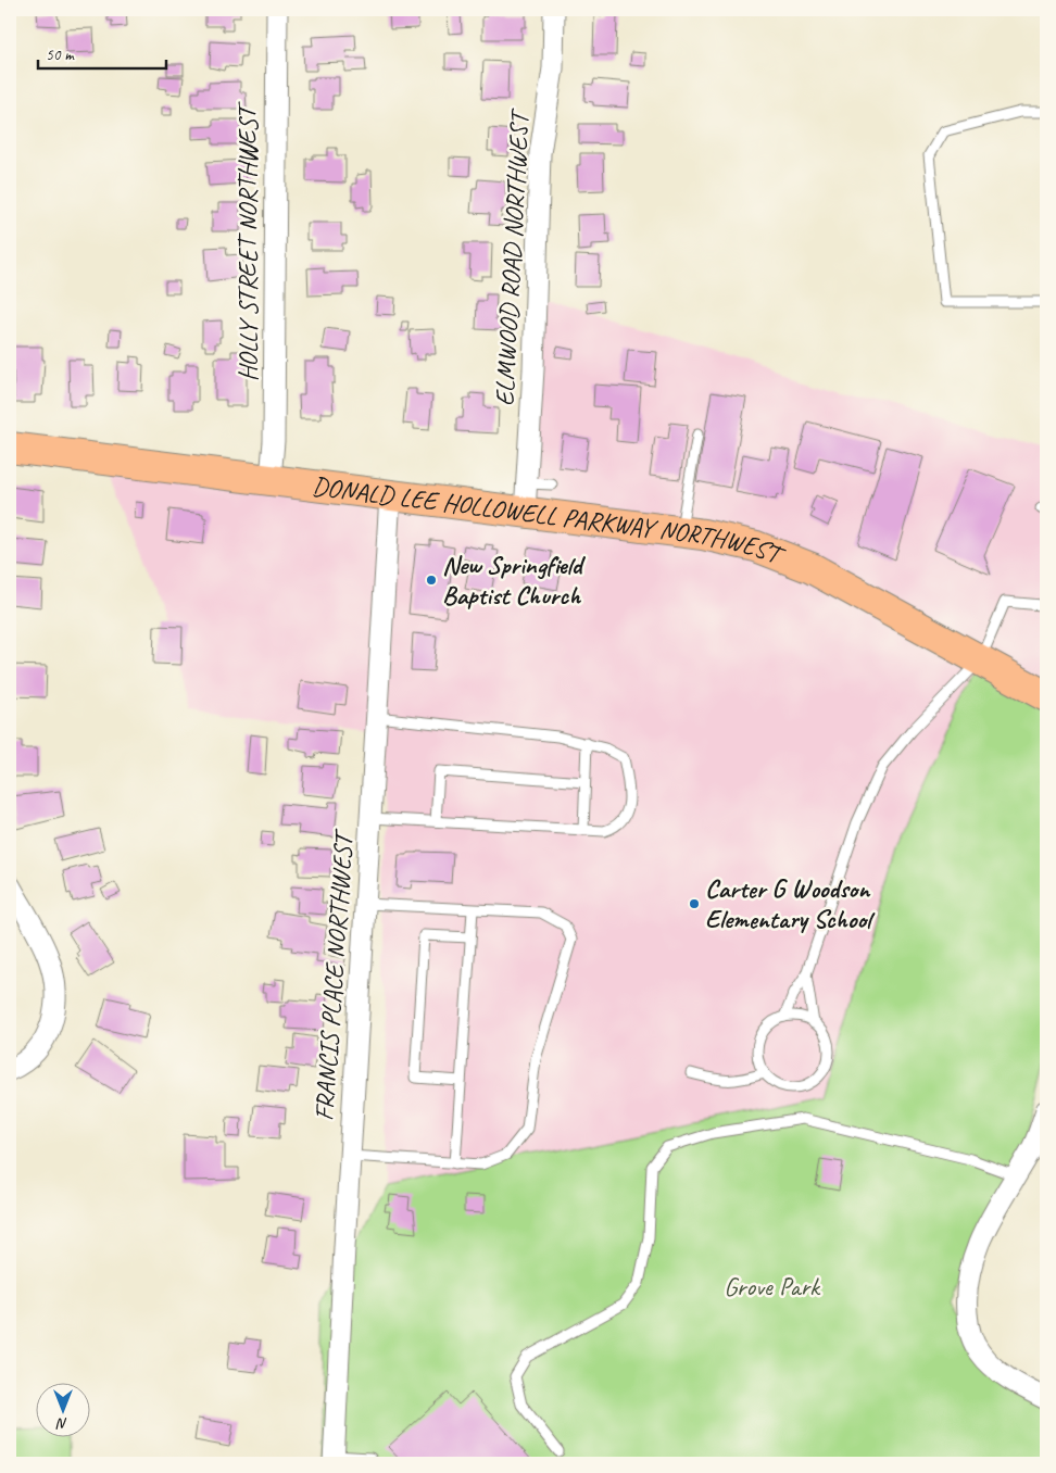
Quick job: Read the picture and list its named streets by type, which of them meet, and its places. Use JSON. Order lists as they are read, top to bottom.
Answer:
{
  "streets": {
    "main road": ["DONALD LEE HOLLOWELL PARKWAY NORTHWEST"],
    "street": ["HOLLY STREET NORTHWEST", "ELMWOOD ROAD NORTHWEST", "FRANCIS PLACE NORTHWEST"]
  },
  "crossings": [
    ["HOLLY STREET NORTHWEST", "DONALD LEE HOLLOWELL PARKWAY NORTHWEST"],
    ["ELMWOOD ROAD NORTHWEST", "DONALD LEE HOLLOWELL PARKWAY NORTHWEST"],
    ["DONALD LEE HOLLOWELL PARKWAY NORTHWEST", "FRANCIS PLACE NORTHWEST"]
  ],
  "parks": ["Grove Park"],
  "places": ["New Springfield Baptist Church", "Carter G Woodson Elementary School"],
  "scale_bar": "50 m",
  "north": "bottom"
}
